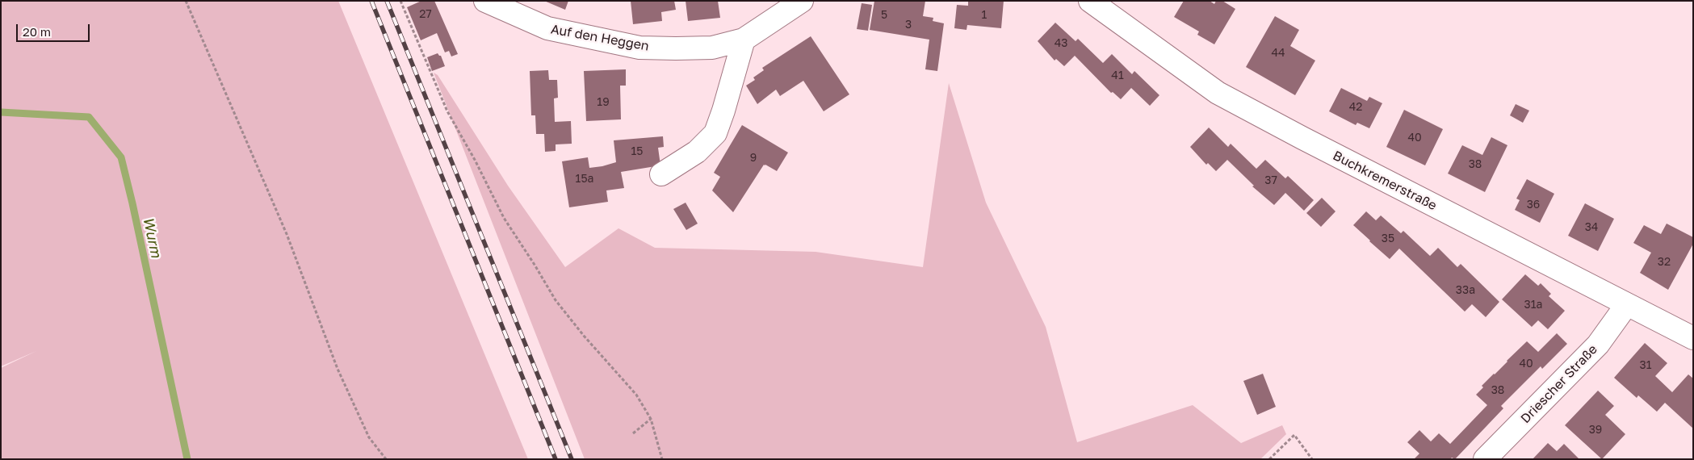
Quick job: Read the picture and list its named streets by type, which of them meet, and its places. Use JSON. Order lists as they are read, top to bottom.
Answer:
{
  "streets": {
    "street": ["Auf den Heggen", "Buchkremerstraße", "Driescher Straße"]
  },
  "crossings": [
    ["Buchkremerstraße", "Driescher Straße"]
  ],
  "water": ["Wurm"],
  "house_numbers": [
    "27",
    "5",
    "1",
    "3",
    "43",
    "44",
    "41",
    "19",
    "42",
    "40",
    "15",
    "9",
    "38",
    "15a",
    "37",
    "36",
    "34",
    "35",
    "32",
    "33a",
    "31a",
    "40",
    "31",
    "38",
    "39"
  ],
  "scale_bar": "20 m"
}
